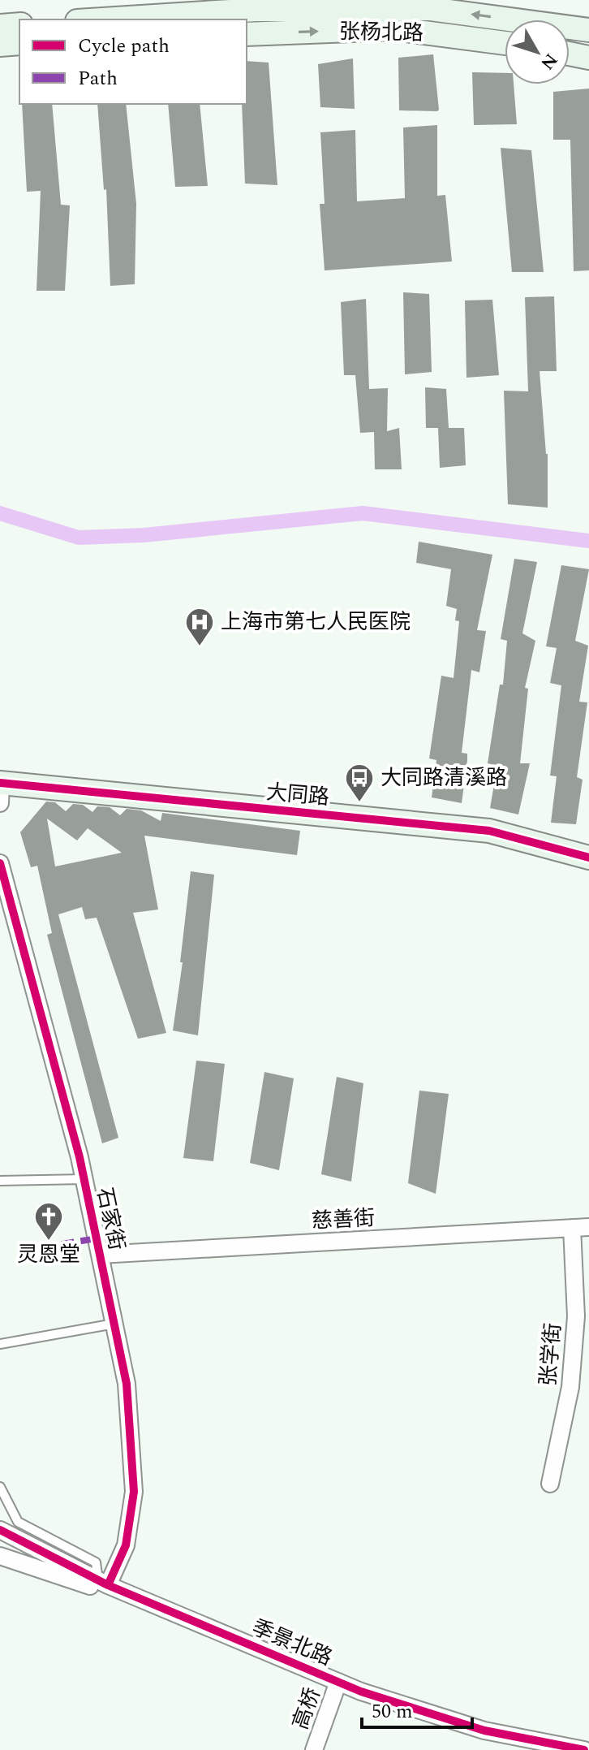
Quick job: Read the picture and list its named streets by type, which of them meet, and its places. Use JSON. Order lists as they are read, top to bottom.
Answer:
{
  "streets": {
    "main road": ["张杨北路", "大同路"],
    "street": [
      "石家街",
      "慈善街",
      "张学街",
      "季景北路",
      "高桥"
    ]
  },
  "crossings": [
    ["石家街", "慈善街"],
    ["石家街", "季景北路"],
    ["慈善街", "张学街"],
    ["季景北路", "高桥"]
  ],
  "places": {
    "hospital": ["上海市第七人民医院"],
    "bus stop": ["大同路清溪路"],
    "church": ["灵恩堂"]
  },
  "legend": ["Cycle path", "Path"],
  "scale_bar": "50 m",
  "north": "bottom right"
}
